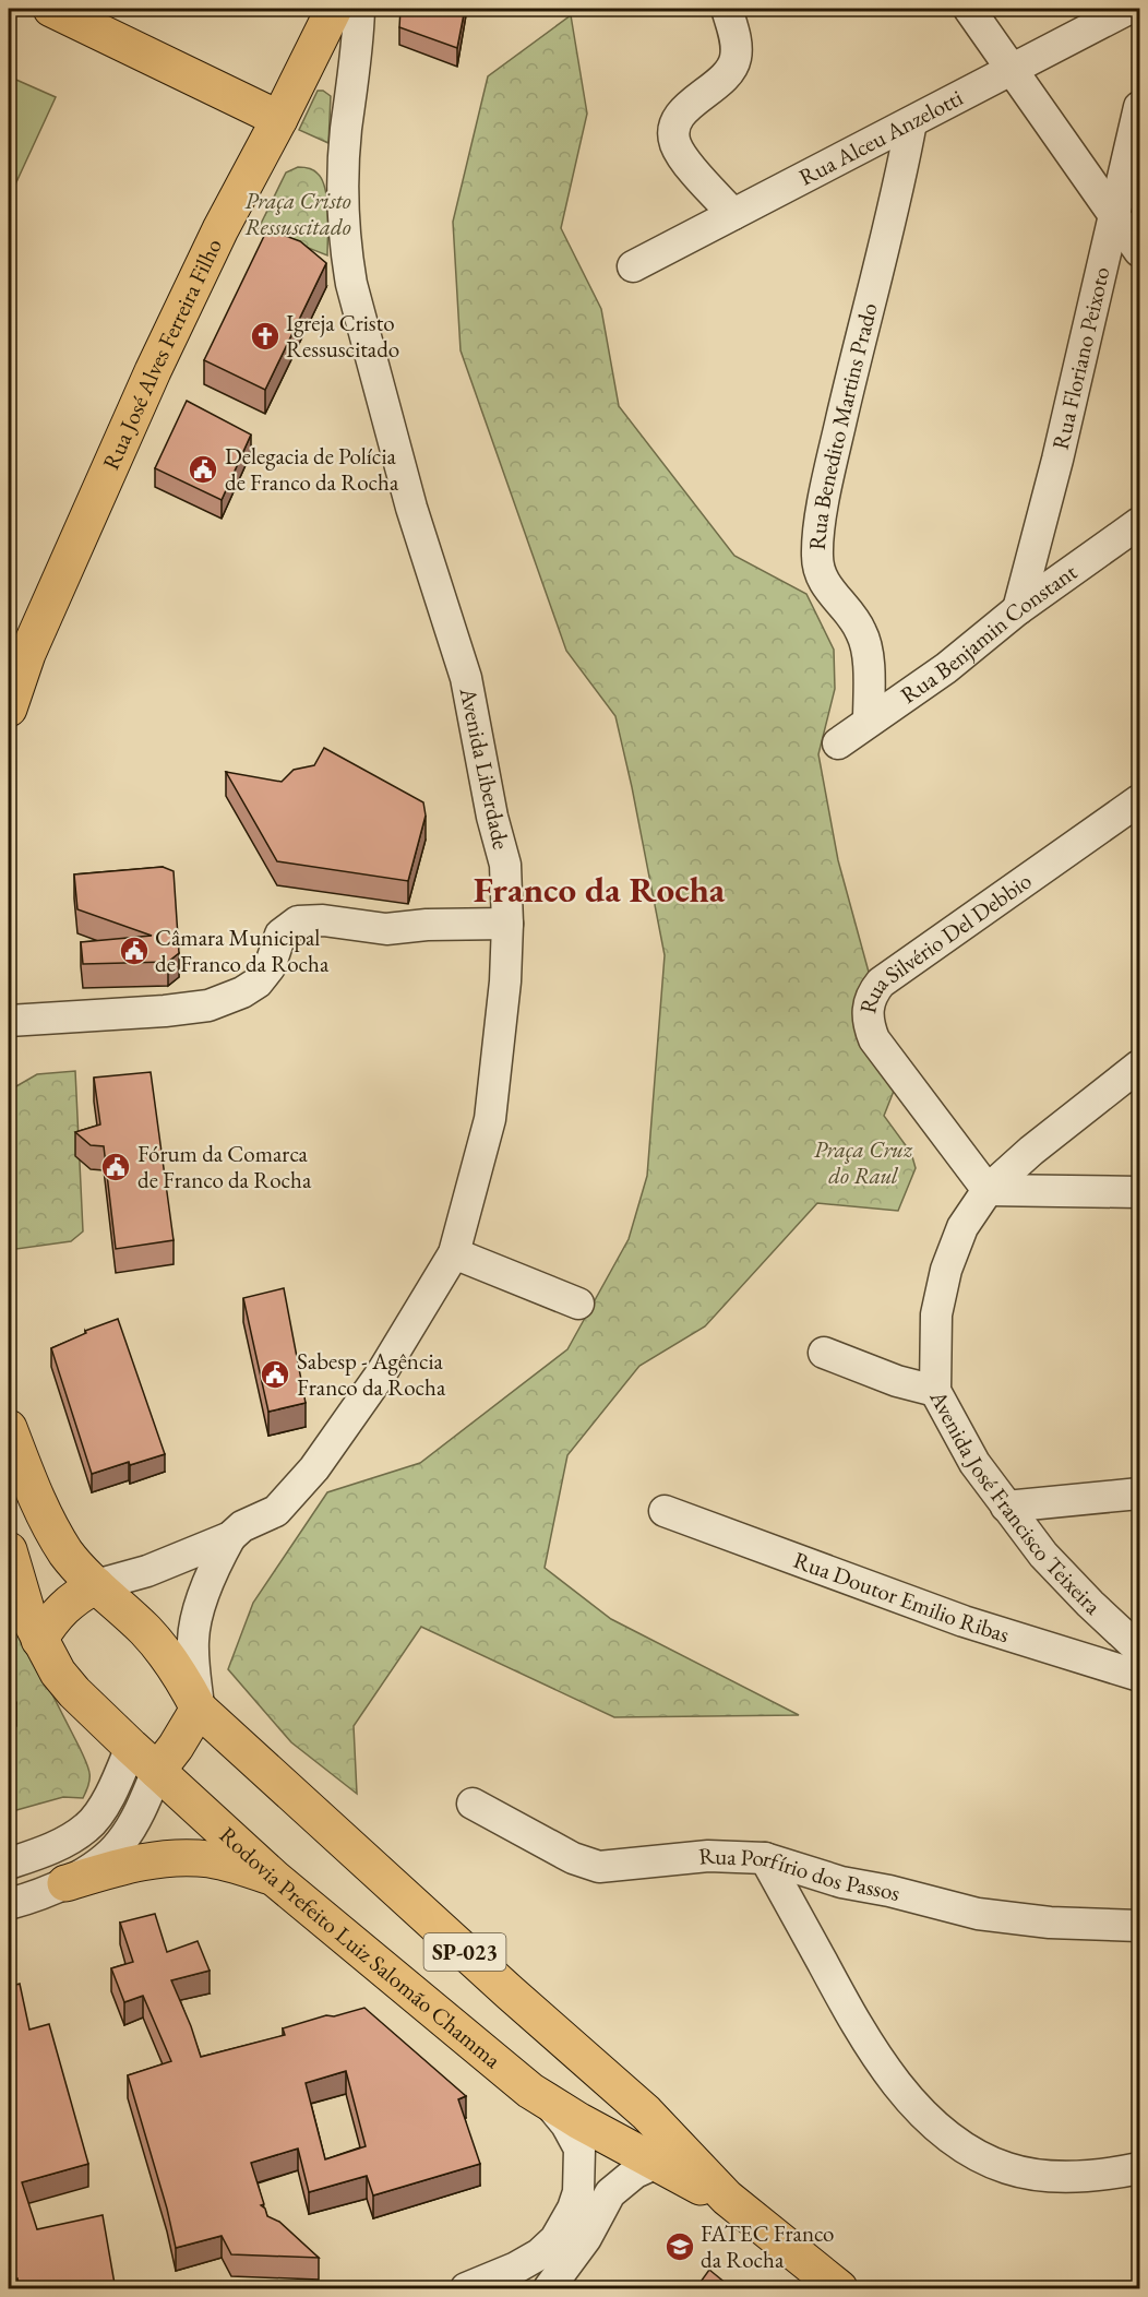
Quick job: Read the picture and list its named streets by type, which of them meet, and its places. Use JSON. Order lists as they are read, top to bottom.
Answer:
{
  "streets": {
    "main road": ["Rua José Alves Ferreira Filho", "Rodovia Prefeito Luiz Salomão Chamma", "SP-023"],
    "street": [
      "Rua Alceu Anzelotti",
      "Rua Floriano Peixoto",
      "Rua Benedito Martins Prado",
      "Rua Benjamin Constant",
      "Avenida Liberdade",
      "Rua Silvério Del Debbio",
      "Avenida José Francisco Teixeira",
      "Rua Doutor Emilio Ribas",
      "Rua Porfírio dos Passos"
    ]
  },
  "crossings": [
    ["Rua Alceu Anzelotti", "Rua Benedito Martins Prado"],
    ["Rua Floriano Peixoto", "Rua Benjamin Constant"],
    ["Rua Benedito Martins Prado", "Rua Benjamin Constant"],
    ["Avenida Liberdade", "Rodovia Prefeito Luiz Salomão Chamma"],
    ["Avenida Liberdade", "SP-023"],
    ["Rua Silvério Del Debbio", "Avenida José Francisco Teixeira"],
    ["Rodovia Prefeito Luiz Salomão Chamma", "SP-023"]
  ],
  "districts": ["Franco da Rocha"],
  "parks": ["Praça Cristo Ressuscitado", "Praça Cruz do Raul"],
  "places": {
    "church": ["Igreja Cristo Ressuscitado"],
    "public building": [
      "Delegacia de Polícia de Franco da Rocha",
      "Câmara Municipal de Franco da Rocha",
      "Fórum da Comarca de Franco da Rocha",
      "Sabesp - Agência Franco da Rocha"
    ],
    "school or university": ["FATEC Franco da Rocha"]
  }
}
